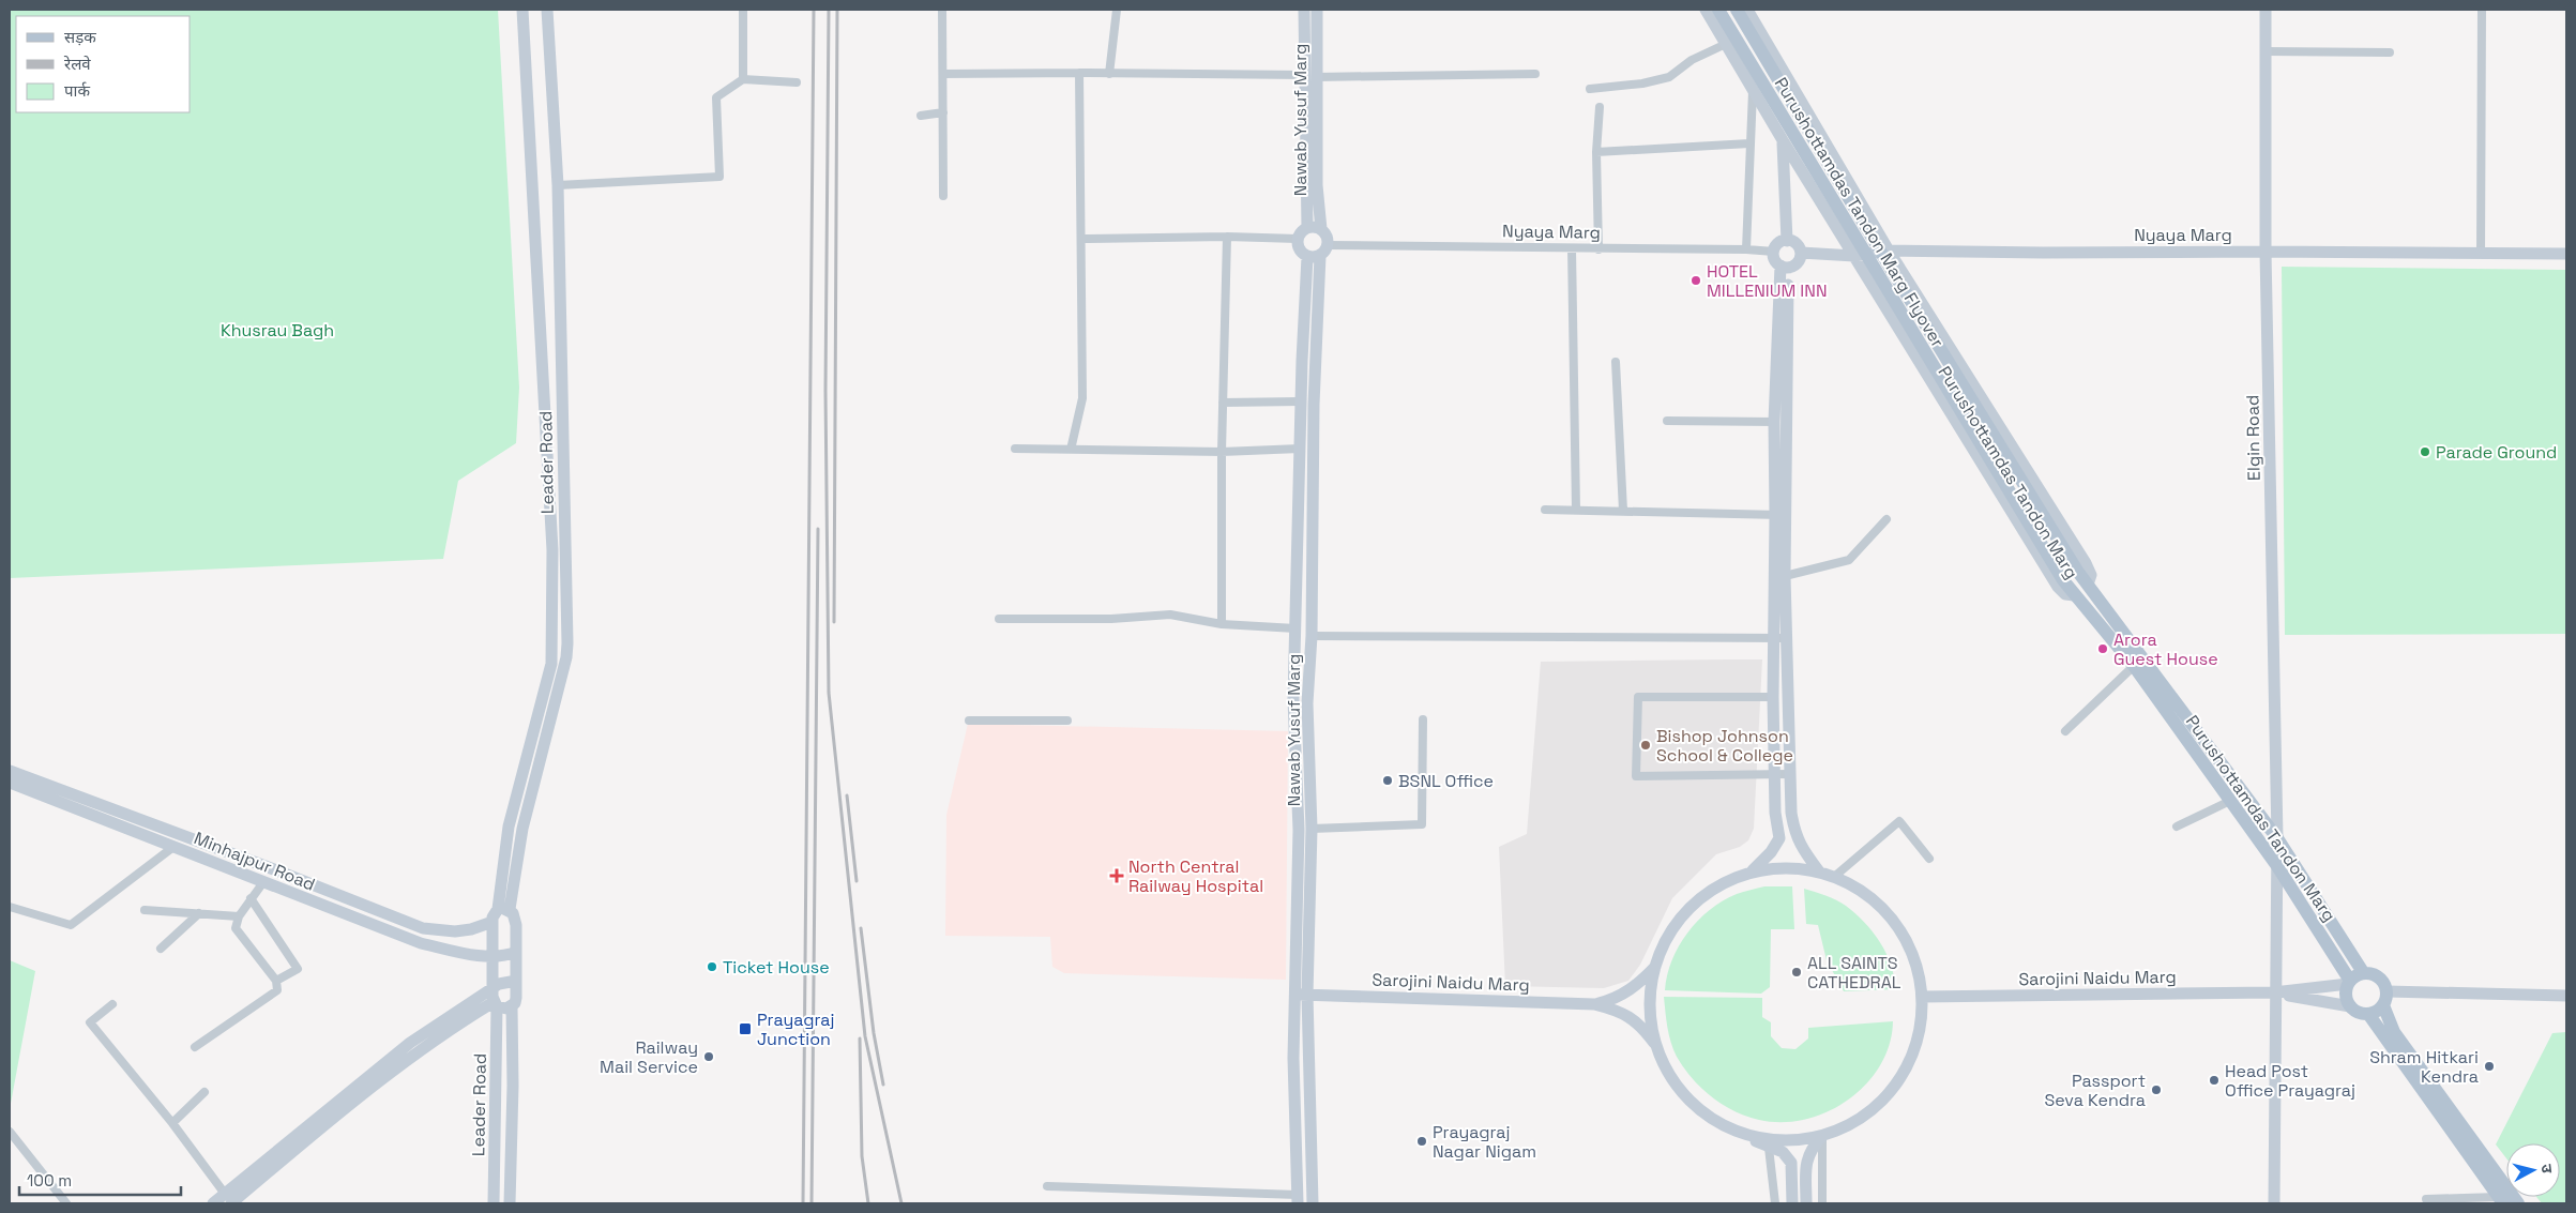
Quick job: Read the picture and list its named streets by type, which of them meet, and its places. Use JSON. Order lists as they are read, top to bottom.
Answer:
{
  "streets": {
    "main road": [
      "Nawab Yusuf Marg",
      "Purushottamdas Tandon Marg Flyover",
      "Nyaya Marg",
      "Elgin Road",
      "Leader Road",
      "Purushottamdas Tandon Marg",
      "Minhajpur Road",
      "Sarojini Naidu Marg"
    ]
  },
  "crossings": [
    ["Nawab Yusuf Marg", "Nyaya Marg"],
    ["Nawab Yusuf Marg", "Sarojini Naidu Marg"],
    ["Purushottamdas Tandon Marg Flyover", "Purushottamdas Tandon Marg"],
    ["Nyaya Marg", "Elgin Road"],
    ["Nyaya Marg", "Purushottamdas Tandon Marg"],
    ["Elgin Road", "Purushottamdas Tandon Marg"],
    ["Elgin Road", "Sarojini Naidu Marg"],
    ["Purushottamdas Tandon Marg", "Sarojini Naidu Marg"]
  ],
  "parks": ["Khusrau Bagh"],
  "places": {
    "other": [
      "HOTEL MILLENIUM INN",
      "Parade Ground",
      "Arora Guest House",
      "Bishop Johnson School & College",
      "BSNL Office",
      "Ticket House",
      "ALL SAINTS CATHEDRAL",
      "Railway Mail Service",
      "Shram Hitkari Kendra",
      "Head Post Office Prayagraj",
      "Passport Seva Kendra",
      "Prayagraj Nagar Nigam"
    ],
    "health": ["North Central Railway Hospital"],
    "transit": ["Prayagraj Junction"]
  },
  "legend": ["सड़क", "रेलवे", "पार्क"],
  "scale_bar": "100 m",
  "north": "right"
}
